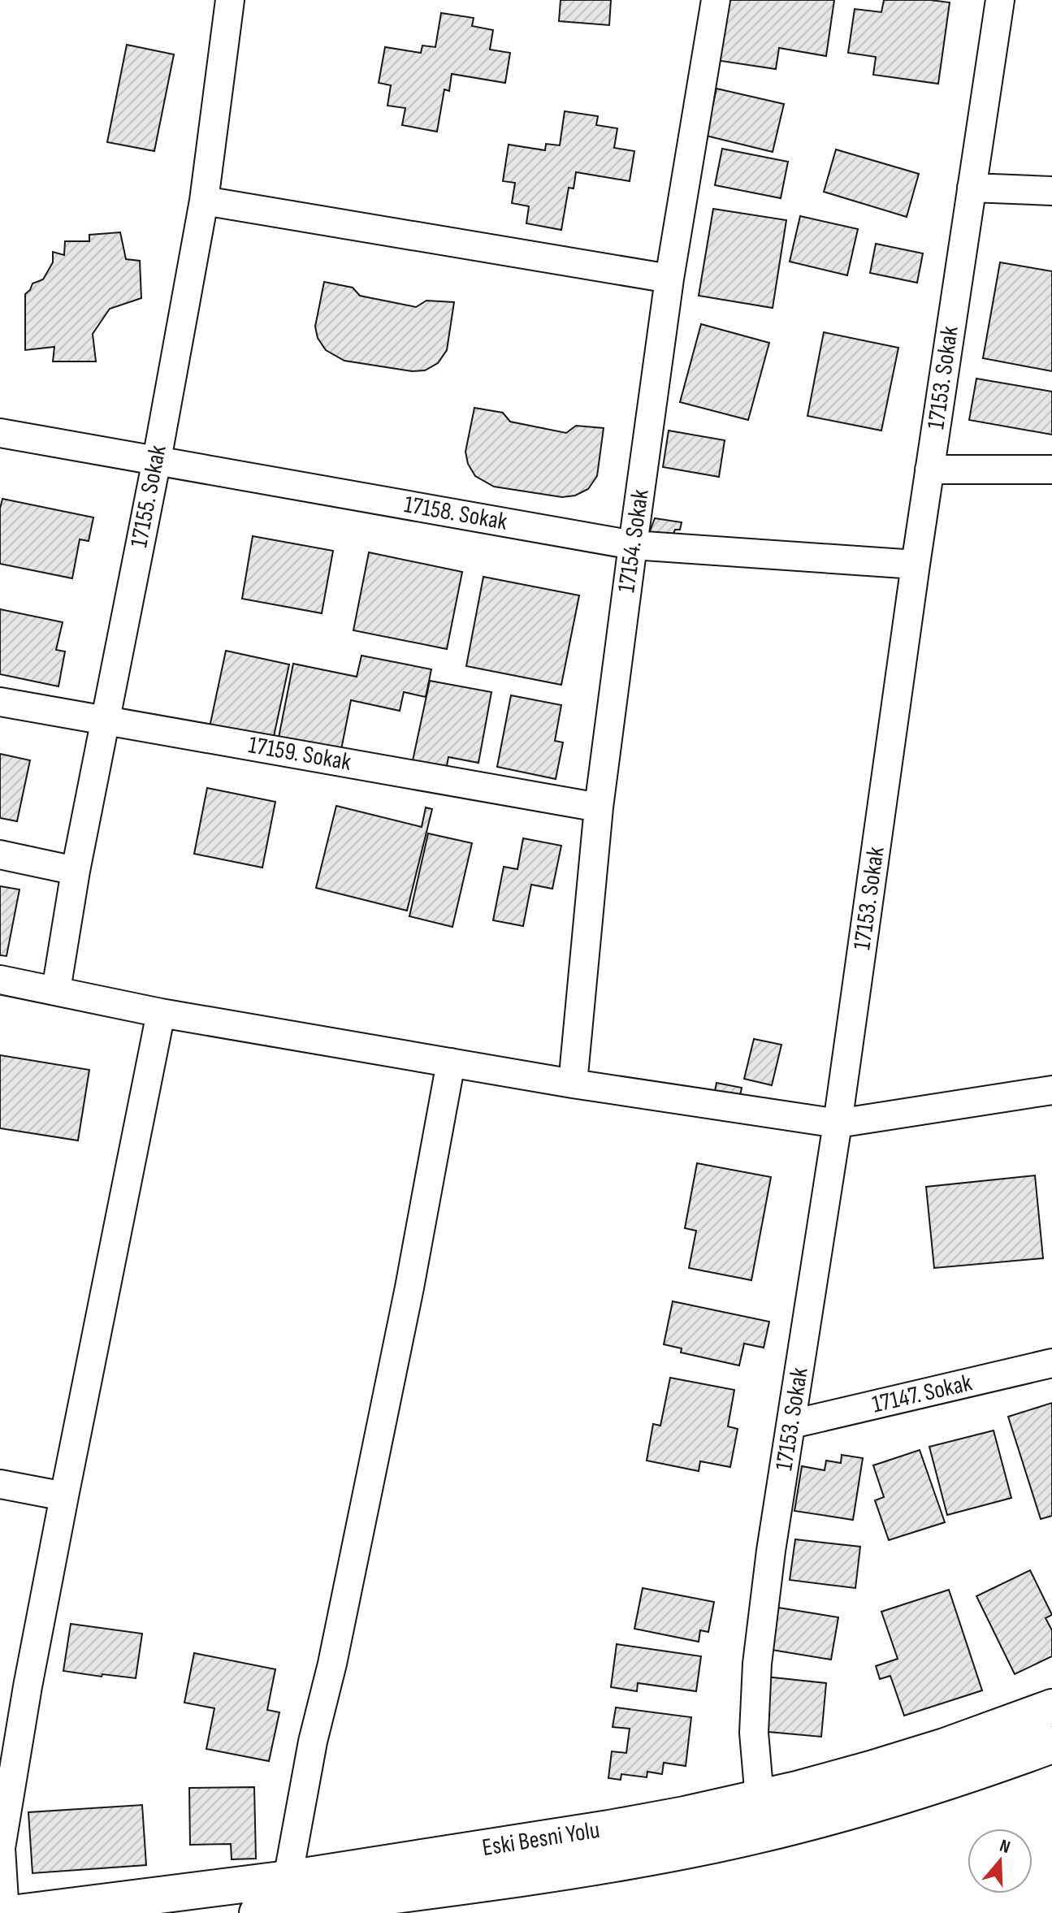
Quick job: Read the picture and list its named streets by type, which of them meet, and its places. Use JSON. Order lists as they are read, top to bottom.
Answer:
{
  "streets": {
    "main road": ["Eski Besni Yolu"],
    "street": [
      "17153. Sokak",
      "17155. Sokak",
      "17158. Sokak",
      "17154. Sokak",
      "17159. Sokak",
      "17147. Sokak"
    ]
  },
  "crossings": [
    ["17153. Sokak", "17158. Sokak"],
    ["17153. Sokak", "17147. Sokak"],
    ["17153. Sokak", "Eski Besni Yolu"],
    ["17155. Sokak", "17158. Sokak"],
    ["17155. Sokak", "17159. Sokak"],
    ["17158. Sokak", "17154. Sokak"],
    ["17154. Sokak", "17159. Sokak"]
  ],
  "north": "top"
}
